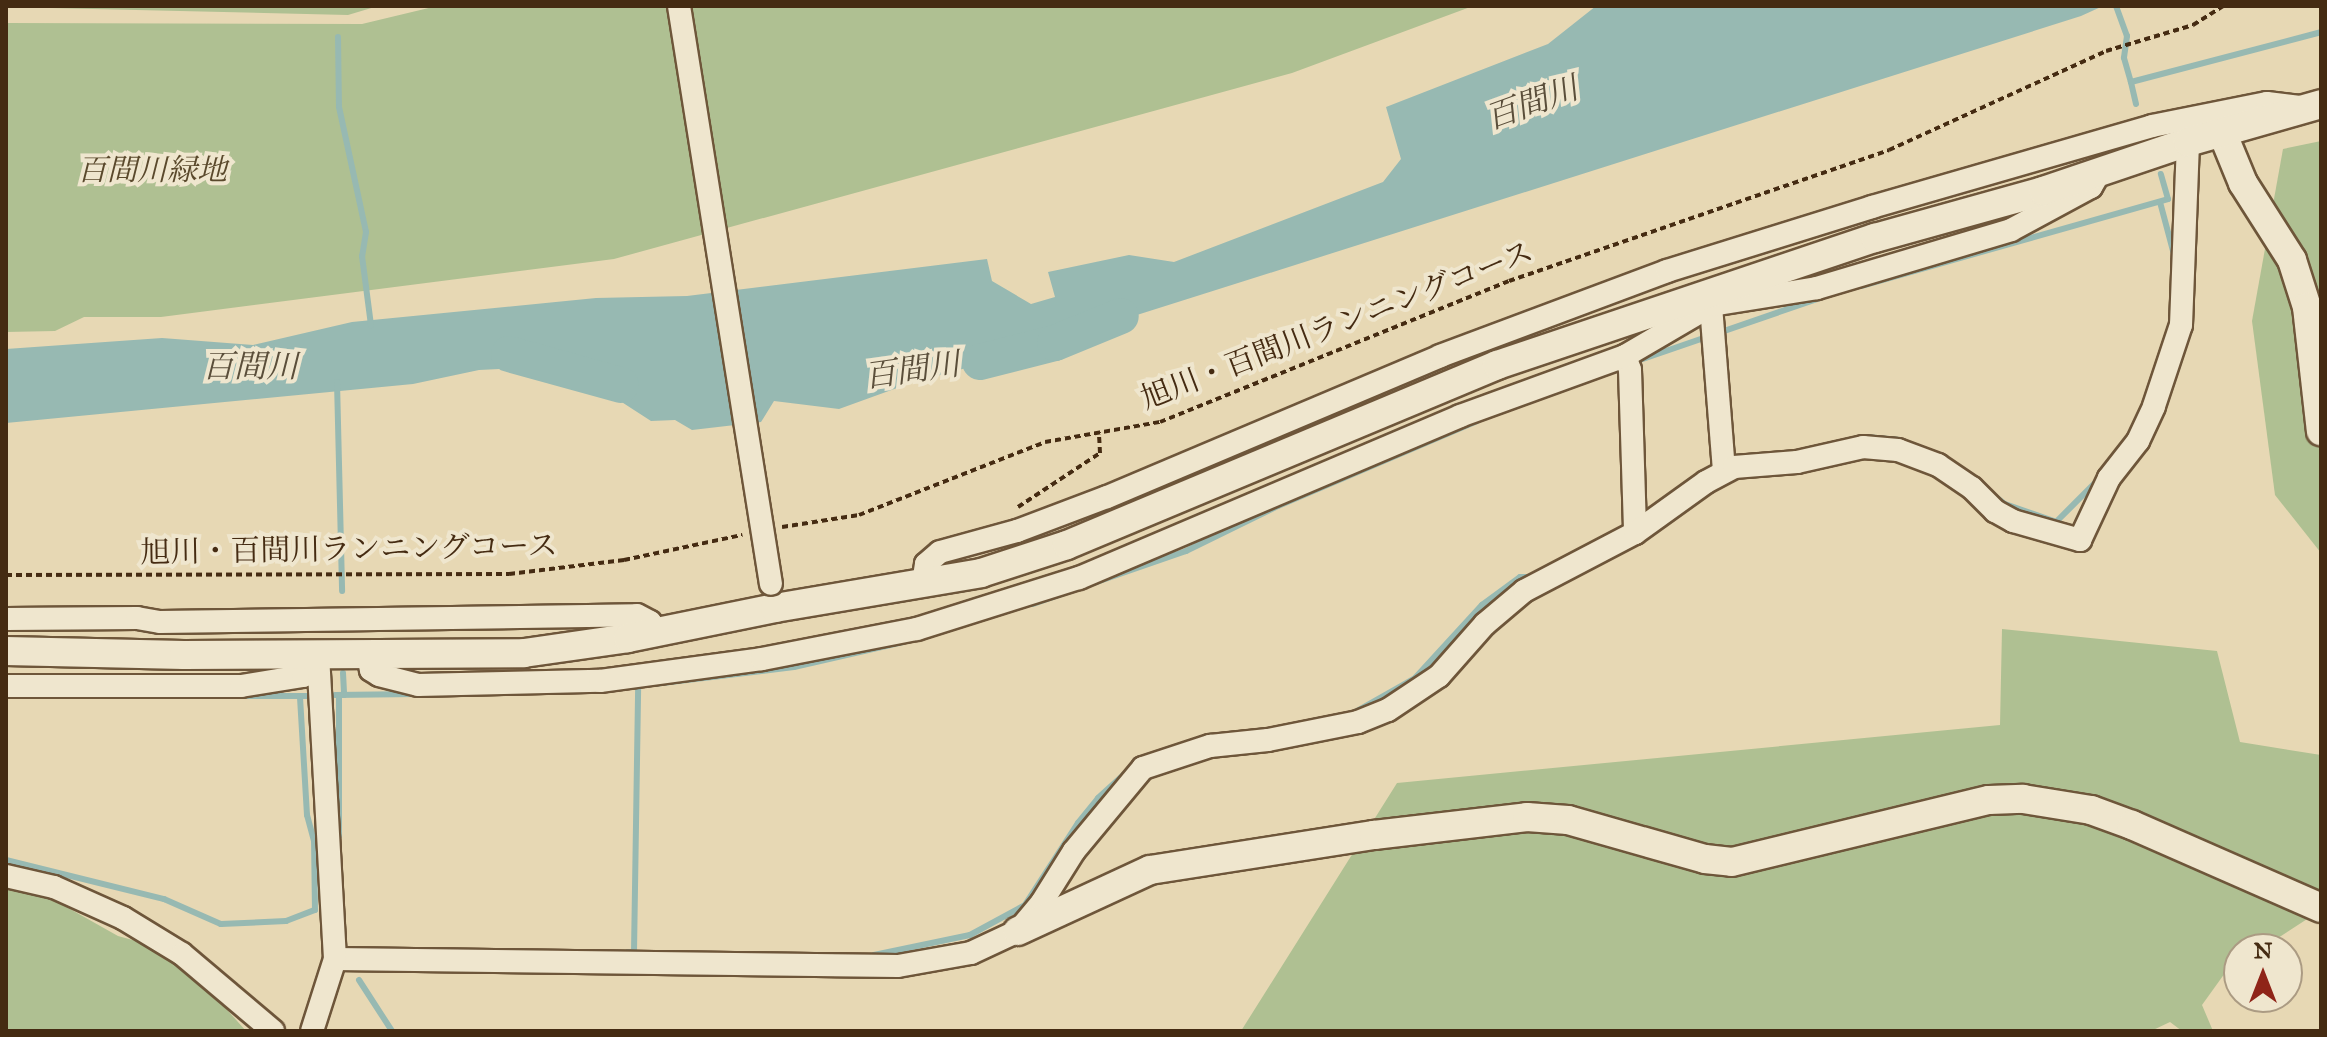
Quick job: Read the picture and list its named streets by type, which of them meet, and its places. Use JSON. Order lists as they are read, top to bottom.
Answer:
{
  "streets": {
    "path": ["旭川・百間川ランニングコース"]
  },
  "water": ["百間川"],
  "parks": ["百間川緑地"],
  "north": "top"
}
